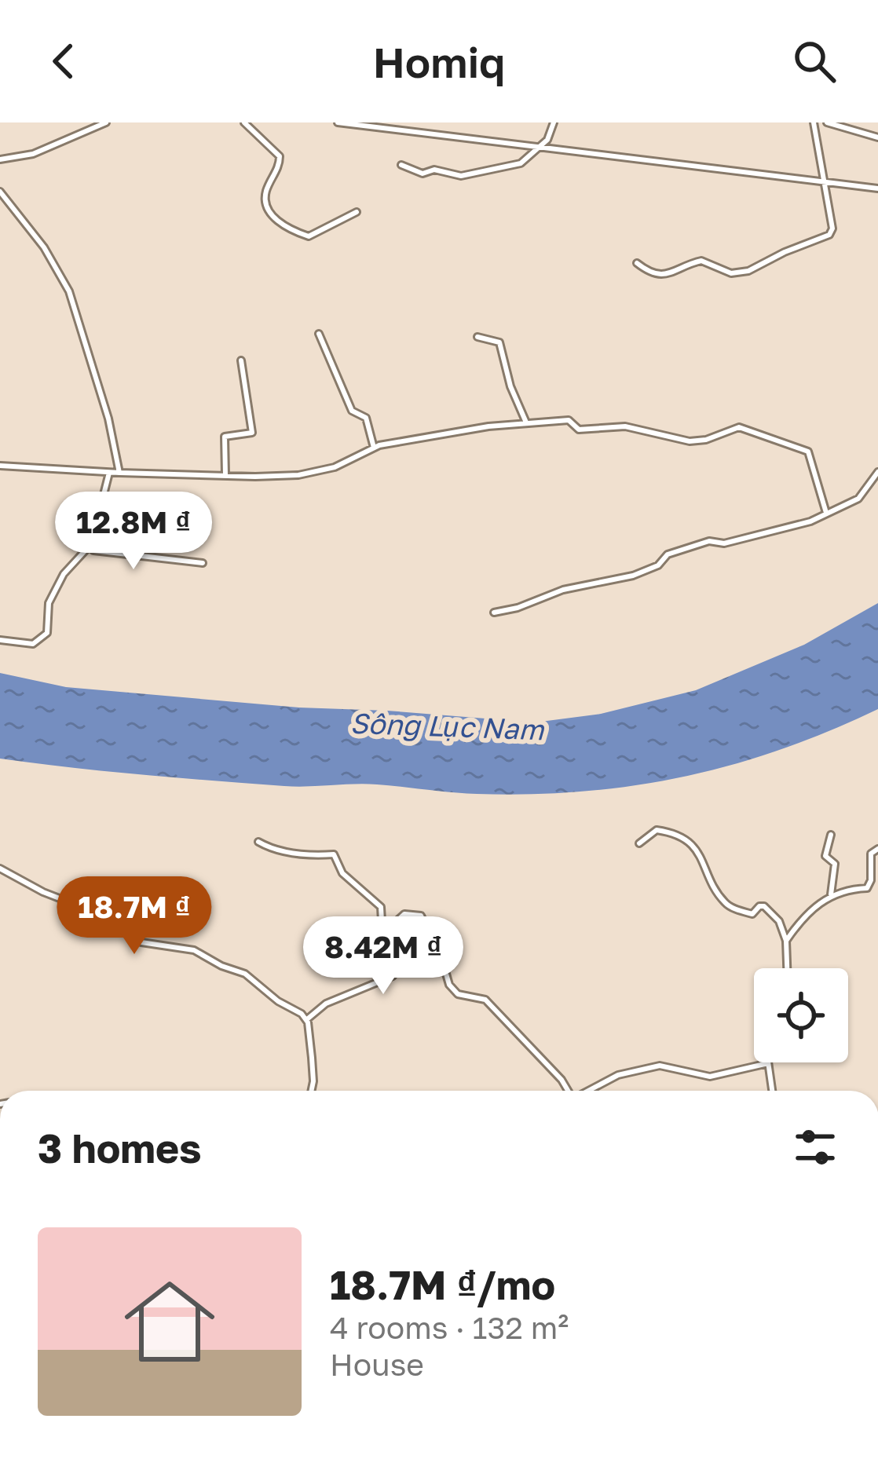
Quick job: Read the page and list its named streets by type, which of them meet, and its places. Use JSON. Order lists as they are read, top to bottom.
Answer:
{
  "water": ["Sông Lục Nam"],
  "page": {
    "header": "Homiq",
    "price": ["12.8M ₫", "18.7M ₫", "8.42M ₫"],
    "heading": "3 homes",
    "list": [
      {
        "name": "18.7M ₫/mo",
        "note": "4 rooms · 132 m² · House"
      }
    ]
  }
}
